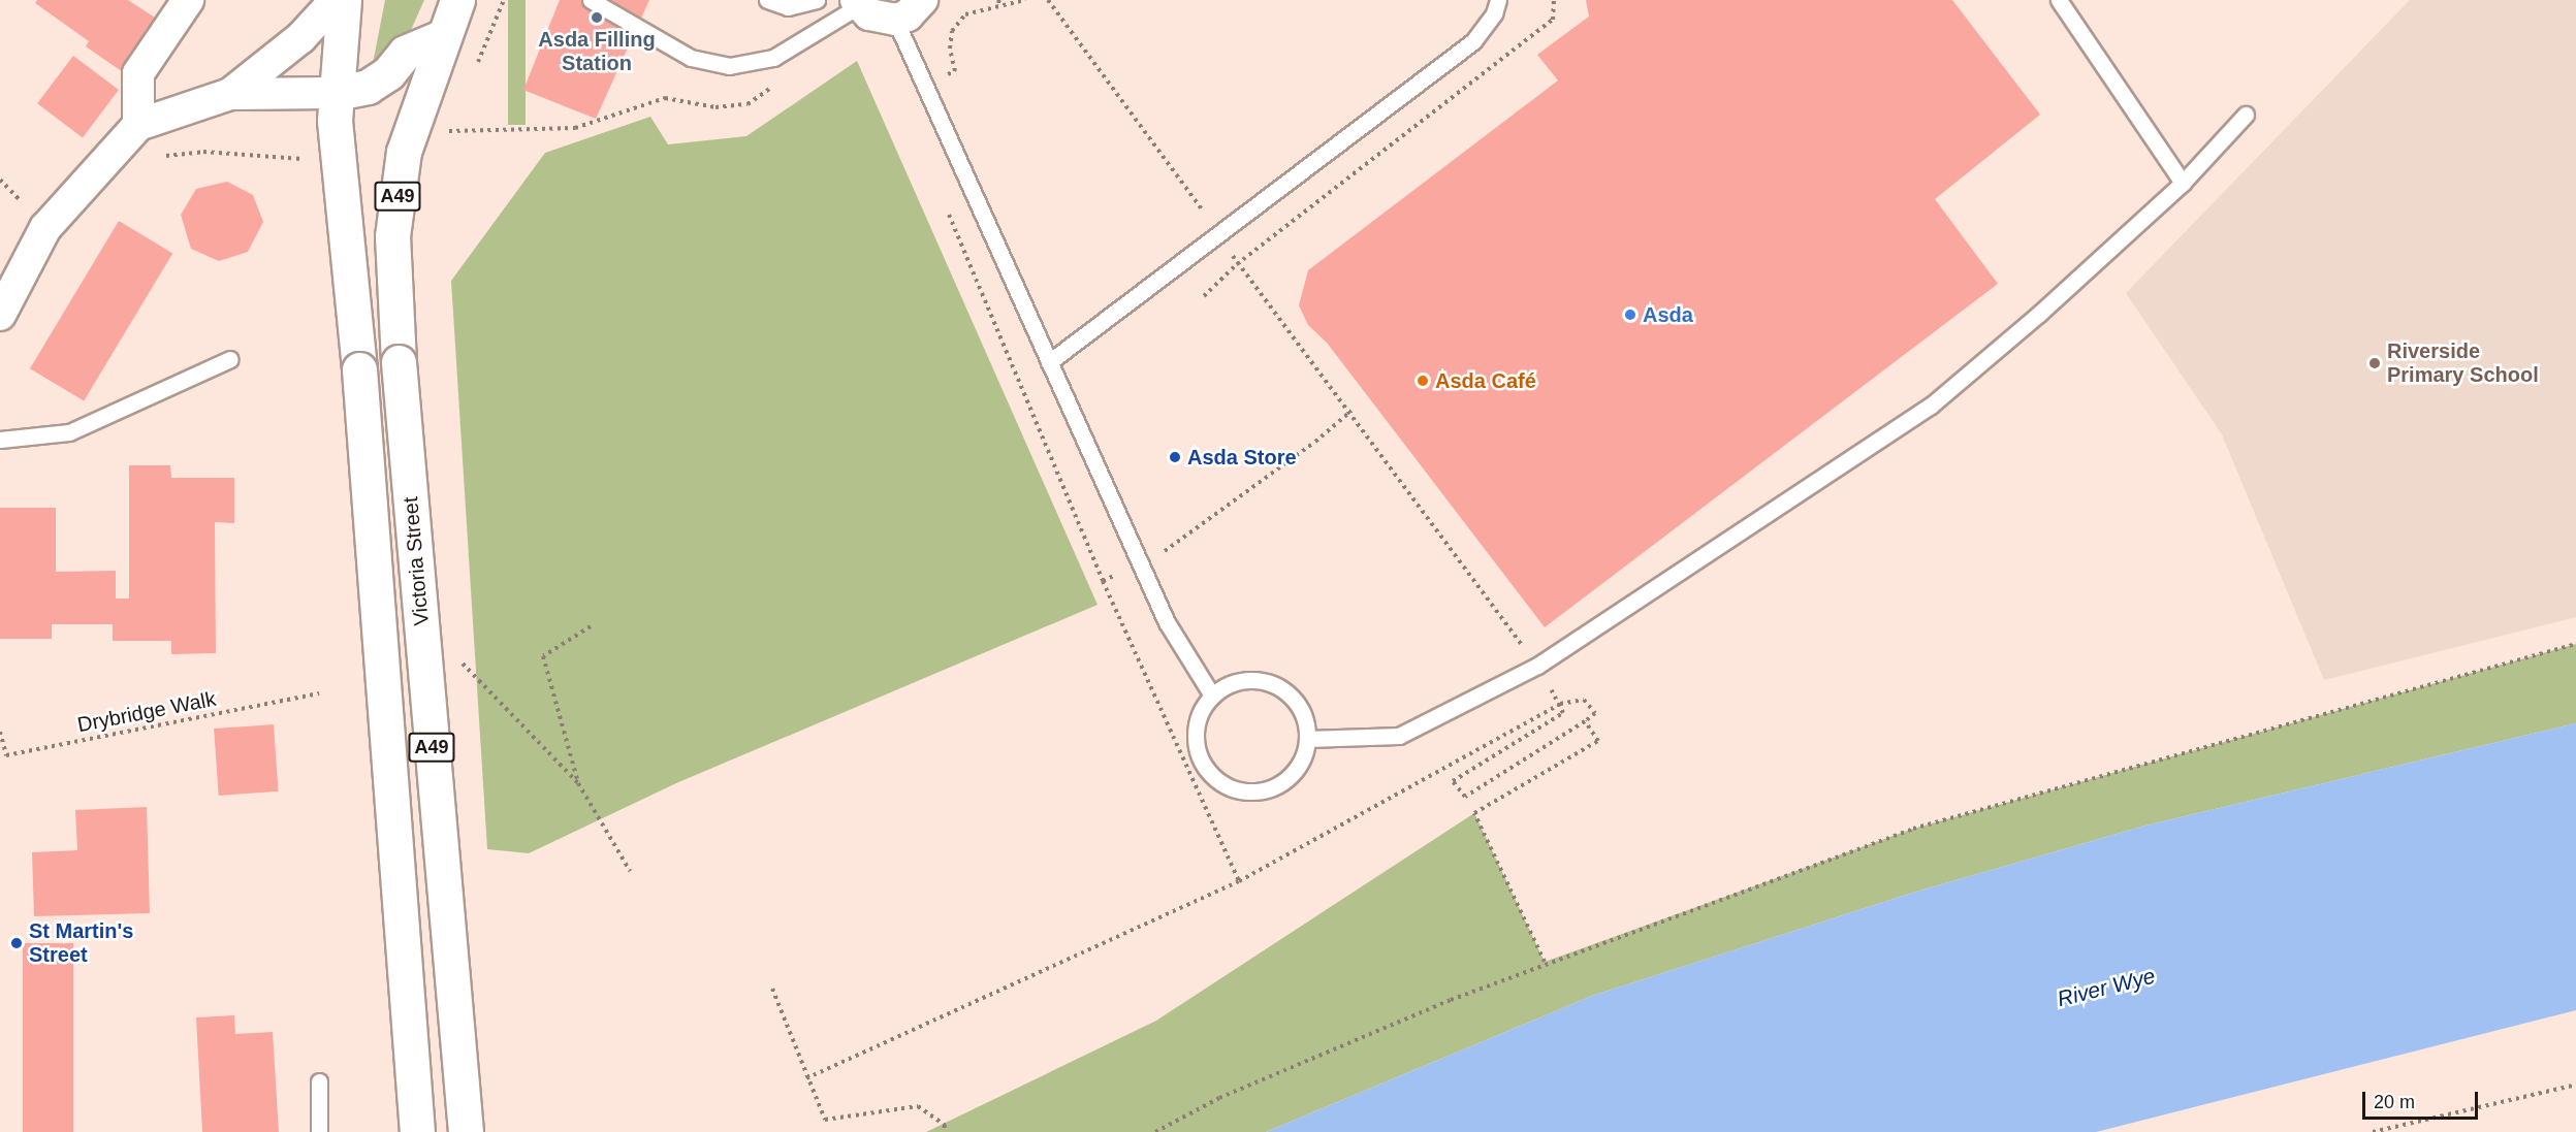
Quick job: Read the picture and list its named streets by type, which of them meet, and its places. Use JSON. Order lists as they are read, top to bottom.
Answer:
{
  "streets": {
    "highway": ["A49", "Victoria Street"],
    "path": ["Drybridge Walk"]
  },
  "water": ["River Wye"],
  "places": [
    "Asda Filling Station",
    "Asda",
    "Riverside Primary School",
    "Asda Café",
    "Asda Store",
    "St Martin's Street"
  ],
  "scale_bar": "20 m"
}
